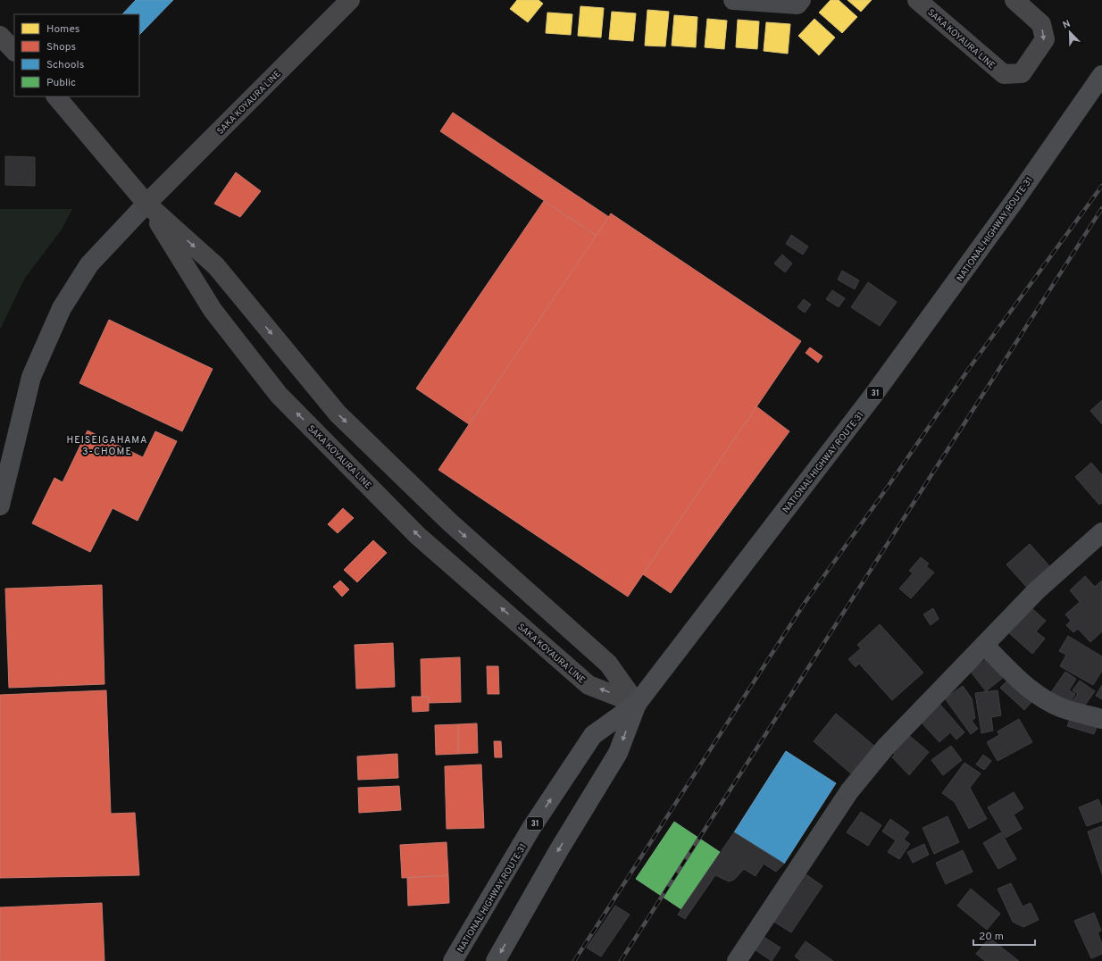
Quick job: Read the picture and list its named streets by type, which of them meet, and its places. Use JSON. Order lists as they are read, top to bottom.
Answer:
{
  "streets": {
    "highway": ["NATIONAL HIGHWAY ROUTE 31", "31"],
    "main road": ["SAKA KOYAURA LINE"]
  },
  "crossings": [
    ["SAKA KOYAURA LINE", "NATIONAL HIGHWAY ROUTE 31"]
  ],
  "districts": ["HEISEIGAHAMA 3-CHOME"],
  "legend": [
    "Homes",
    "Shops",
    "Schools",
    "Public"
  ],
  "scale_bar": "20 m",
  "north": "top left"
}
